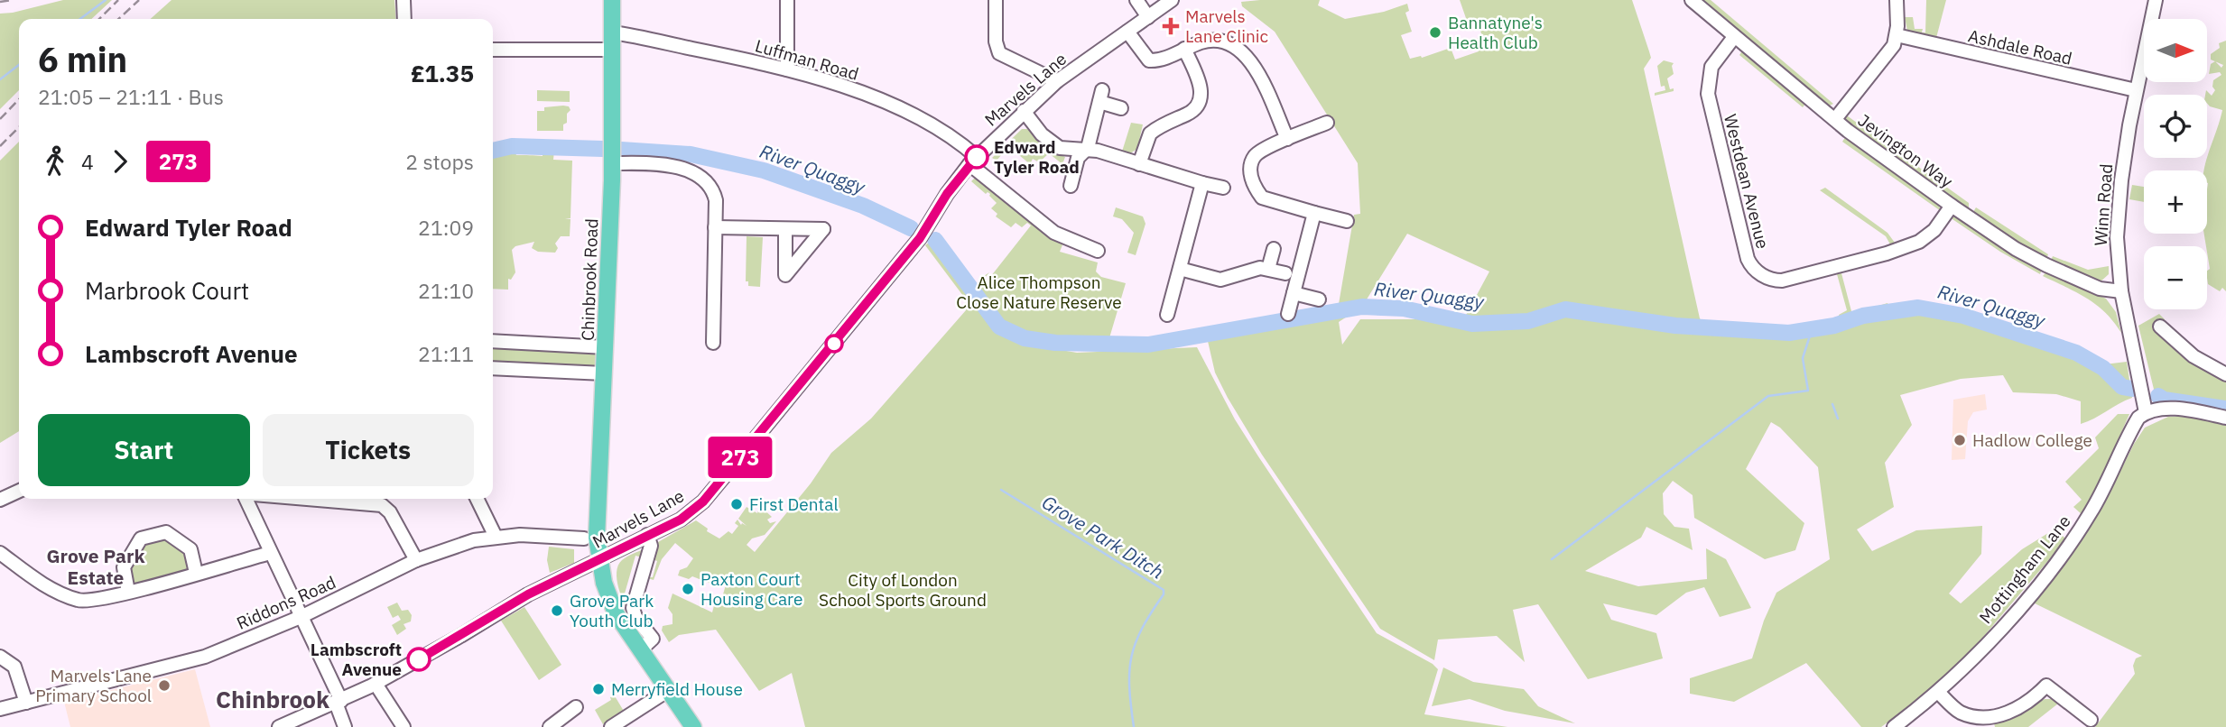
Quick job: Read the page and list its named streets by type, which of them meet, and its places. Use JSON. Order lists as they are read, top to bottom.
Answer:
{
  "streets": {
    "main road": ["Chinbrook Road"],
    "street": [
      "Ashdale Road",
      "Luffman Road",
      "Marvels Lane",
      "Jevington Way",
      "Westdean Avenue",
      "Winn Road",
      "Mottingham Lane",
      "Riddons Road"
    ]
  },
  "crossings": [
    ["Ashdale Road", "Winn Road"],
    ["Luffman Road", "Marvels Lane"],
    ["Luffman Road", "Chinbrook Road"],
    ["Marvels Lane", "Chinbrook Road"],
    ["Jevington Way", "Westdean Avenue"],
    ["Jevington Way", "Winn Road"],
    ["Winn Road", "Mottingham Lane"]
  ],
  "districts": ["Grove Park Estate", "Chinbrook"],
  "water": ["River Quaggy", "Grove Park Ditch"],
  "parks": ["Alice Thompson Close Nature Reserve", "City of London School Sports Ground"],
  "places": {
    "health": ["Marvels Lane Clinic"],
    "other": [
      "Bannatyne's Health Club",
      "Edward Tyler Road",
      "Hadlow College",
      "First Dental",
      "Paxton Court Housing Care",
      "Grove Park Youth Club",
      "Lambscroft Avenue",
      "Marvels Lane Primary School",
      "Merryfield House"
    ]
  },
  "lines": ["bus line 273"],
  "north": "right",
  "page": {
    "on_map": "273",
    "map_buttons": ["+", "−"],
    "heading": ["6 min", "21:05 – 21:11 · Bus", "£1.35"],
    "legs": ["4", "273", "2 stops"],
    "list": [
      {
        "name": "Edward Tyler Road",
        "value": "21:09"
      },
      {
        "name": "Marbrook Court",
        "value": "21:10"
      },
      {
        "name": "Lambscroft Avenue",
        "value": "21:11"
      }
    ],
    "buttons": ["Start", "Tickets"]
  }
}
